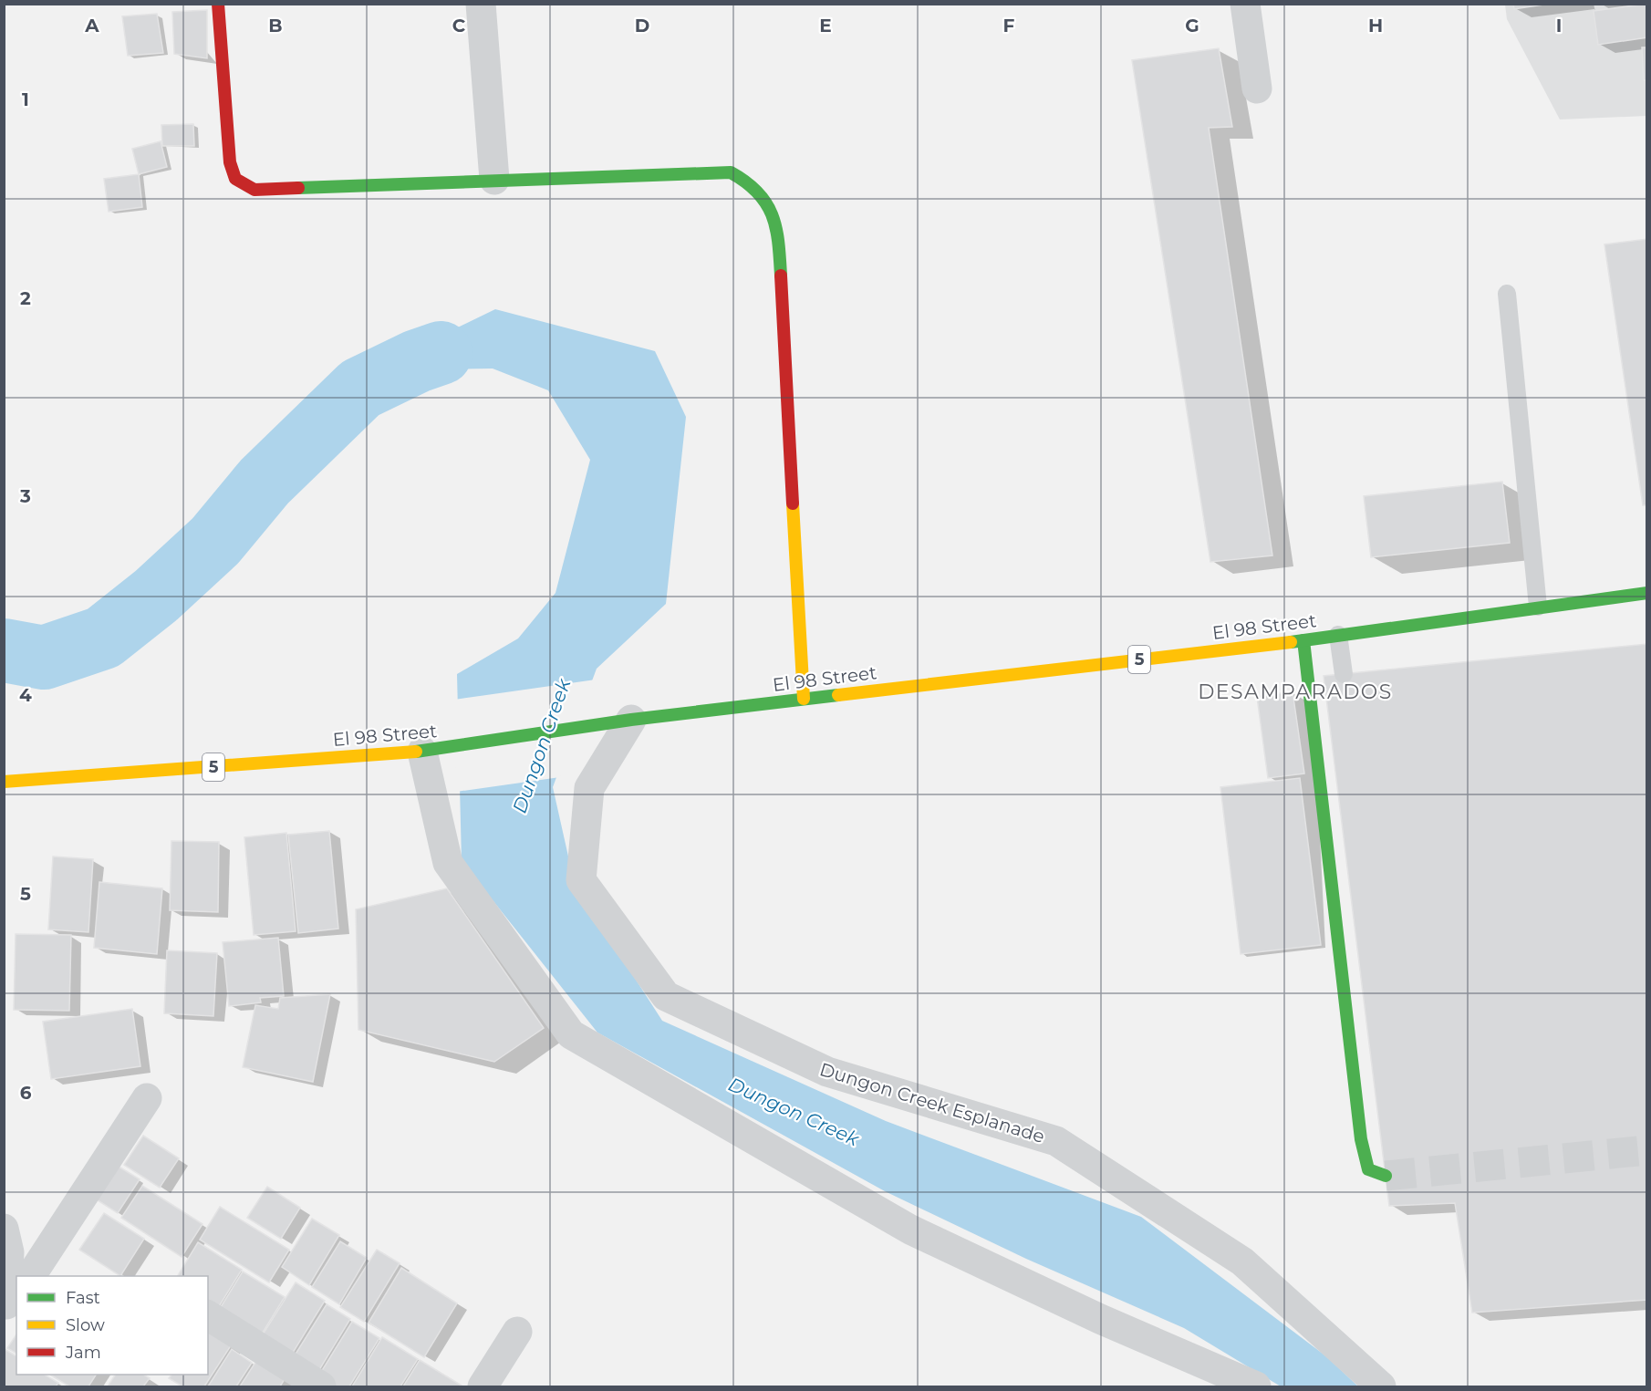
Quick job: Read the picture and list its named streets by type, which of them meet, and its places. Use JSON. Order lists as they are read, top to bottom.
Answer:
{
  "streets": {
    "street": ["El 98 Street", "5", "Dungon Creek Esplanade"]
  },
  "crossings": [
    ["El 98 Street", "Dungon Creek Esplanade"]
  ],
  "districts": ["DESAMPARADOS"],
  "water": ["Dungon Creek"],
  "legend": ["Fast", "Slow", "Jam"],
  "grid": {
    "columns": [
      "A",
      "B",
      "C",
      "D",
      "E",
      "F",
      "G",
      "H",
      "I"
    ],
    "rows": [
      "1",
      "2",
      "3",
      "4",
      "5",
      "6"
    ]
  }
}
